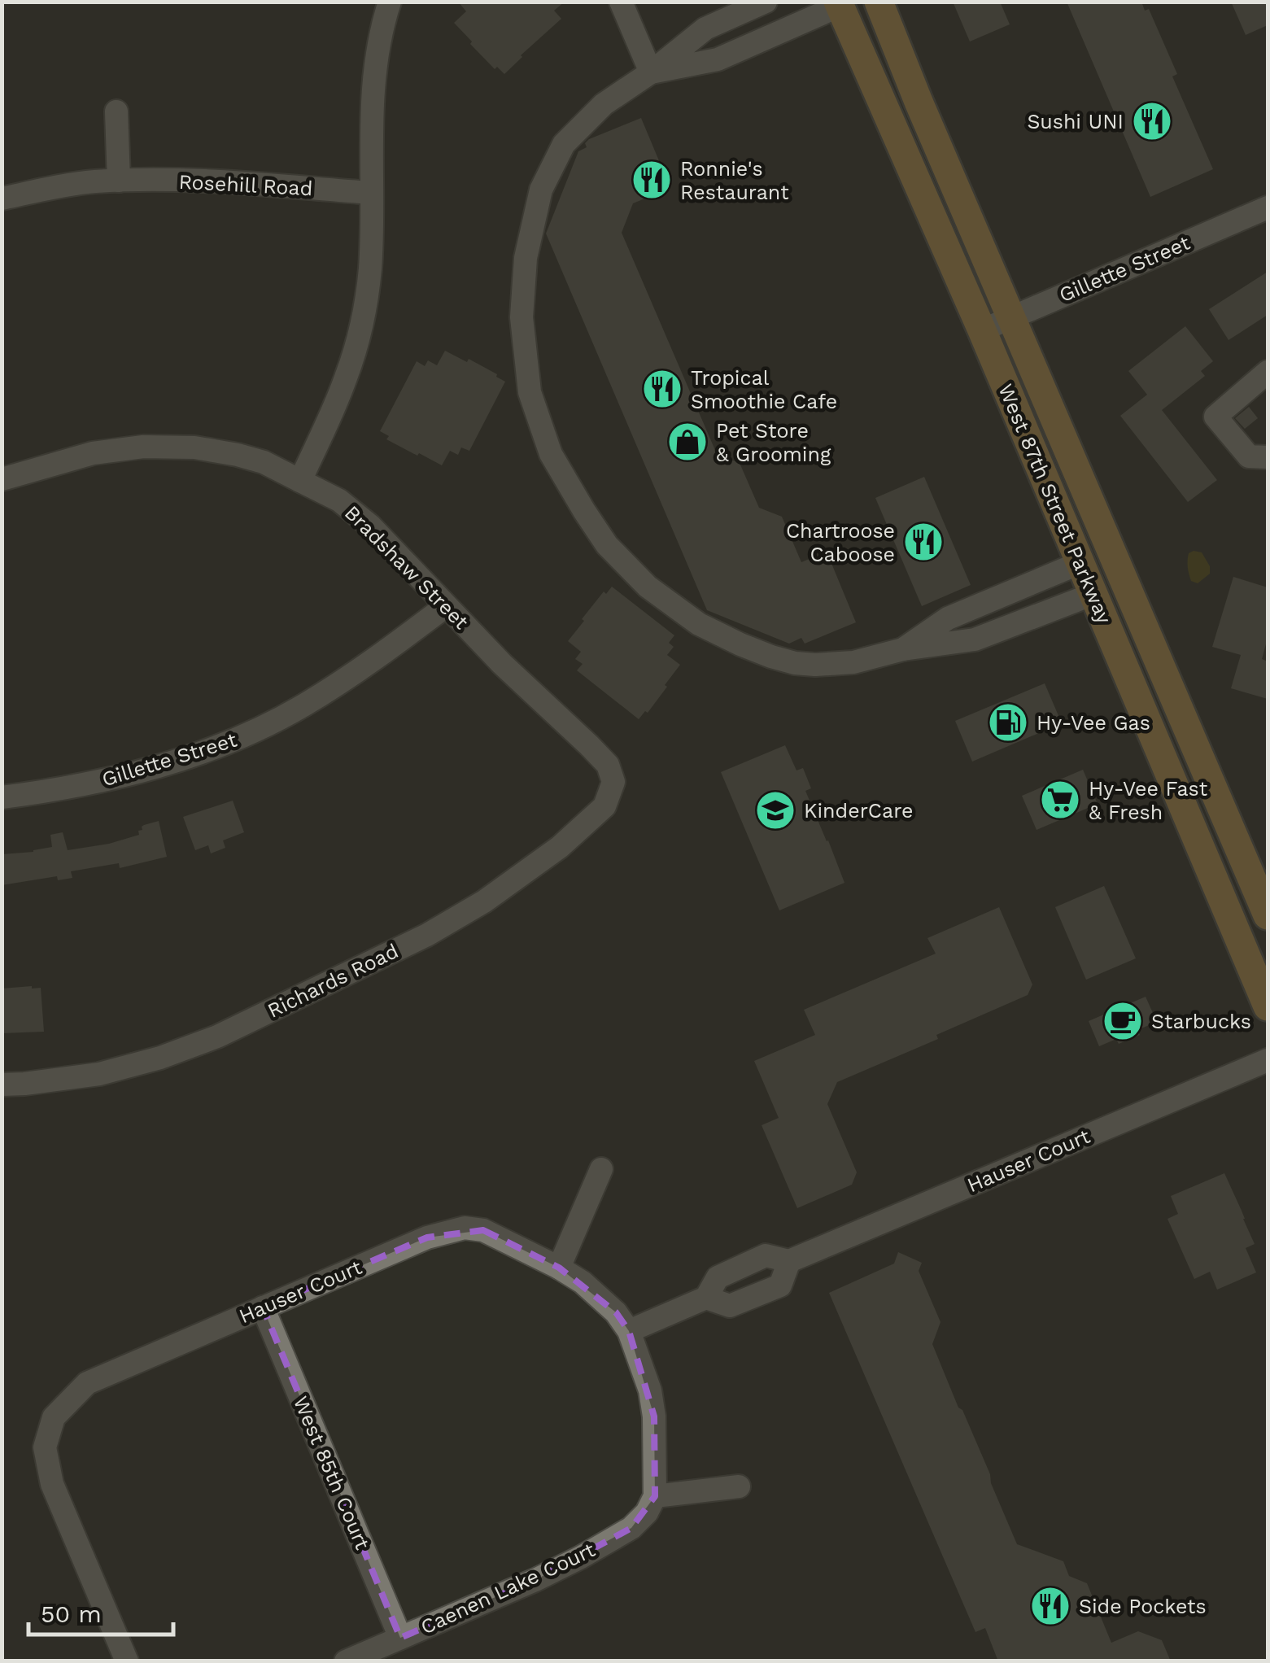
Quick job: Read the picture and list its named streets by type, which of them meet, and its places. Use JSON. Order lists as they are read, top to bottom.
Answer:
{
  "streets": {
    "main road": ["West 87th Street Parkway"],
    "street": [
      "Rosehill Road",
      "Gillette Street",
      "Bradshaw Street",
      "Richards Road",
      "Hauser Court",
      "West 85th Court",
      "Caenen Lake Court"
    ]
  },
  "crossings": [
    ["Gillette Street", "West 87th Street Parkway"],
    ["Gillette Street", "Bradshaw Street"],
    ["Bradshaw Street", "Richards Road"],
    ["Hauser Court", "West 85th Court"],
    ["West 85th Court", "Caenen Lake Court"]
  ],
  "places": {
    "restaurant": [
      "Sushi UNI",
      "Ronnie's Restaurant",
      "Tropical Smoothie Cafe",
      "Chartroose Caboose",
      "Side Pockets"
    ],
    "shop": ["Pet Store & Grooming"],
    "fuel station": ["Hy-Vee Gas"],
    "supermarket": ["Hy-Vee Fast & Fresh"],
    "school or university": ["KinderCare"],
    "cafe": ["Starbucks"]
  },
  "scale_bar": "50 m"
}
